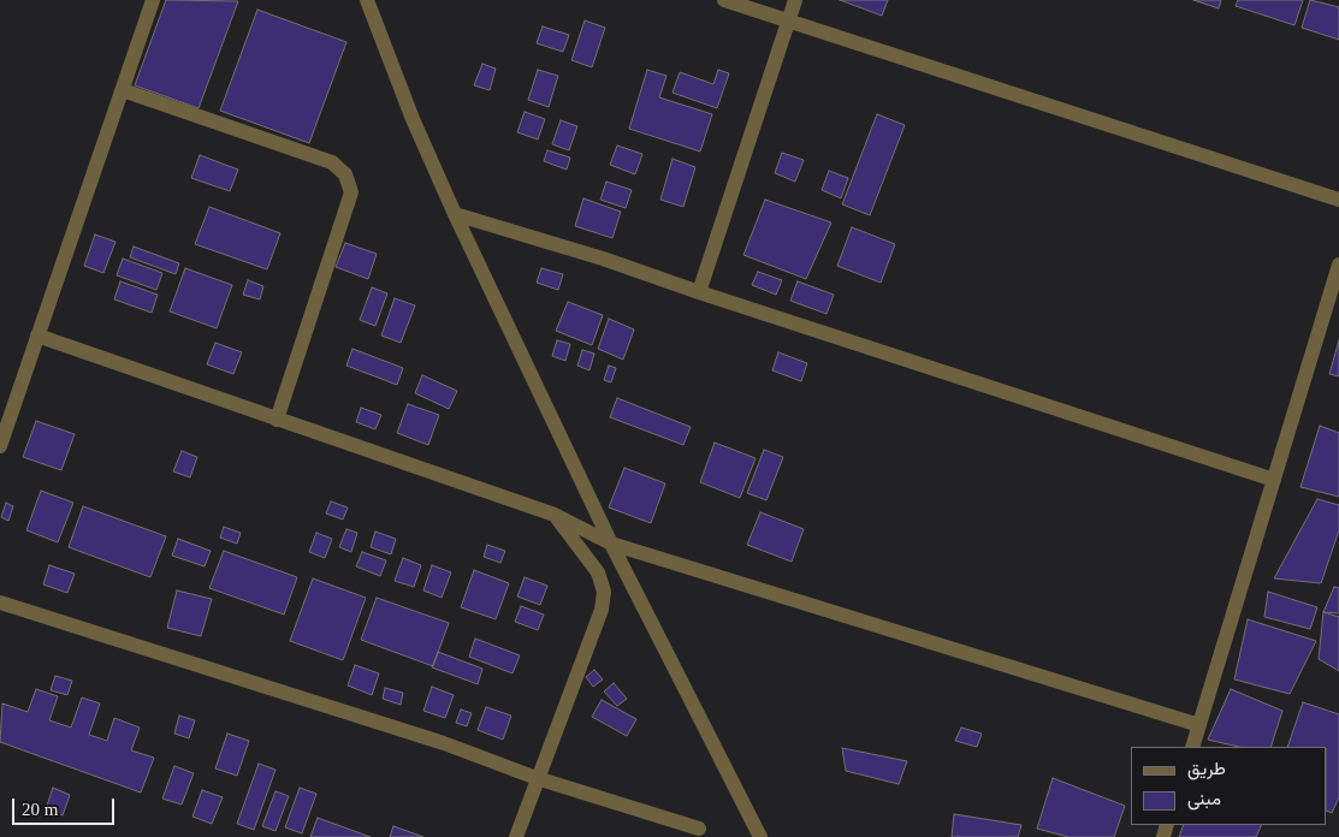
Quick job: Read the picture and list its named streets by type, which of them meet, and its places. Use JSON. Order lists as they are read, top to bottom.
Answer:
{
  "legend": ["طريق", "مبنى"],
  "scale_bar": "20 m"
}
